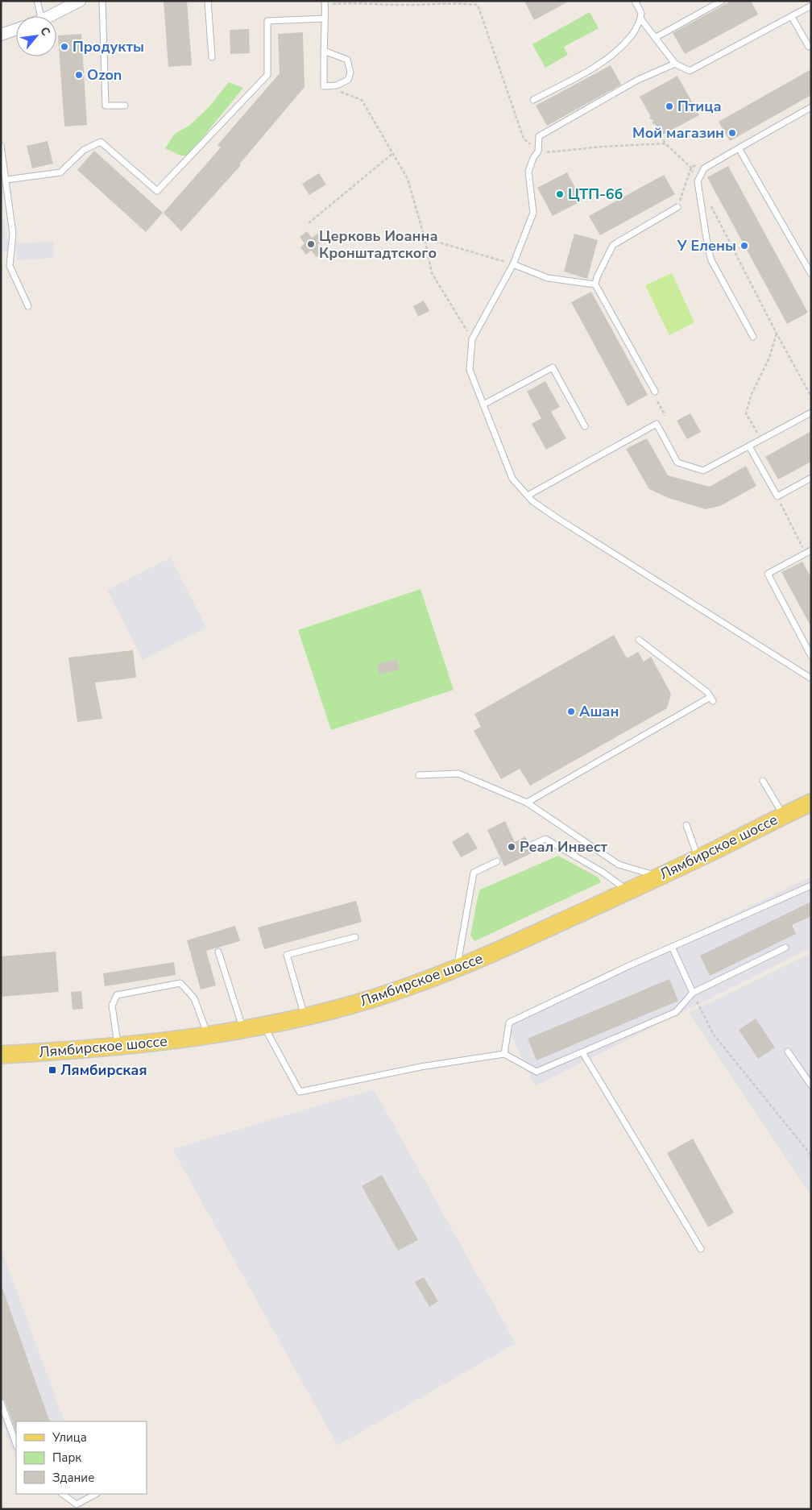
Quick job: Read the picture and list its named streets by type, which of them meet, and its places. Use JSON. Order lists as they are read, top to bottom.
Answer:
{
  "streets": {
    "main road": ["Лямбирское шоссе"]
  },
  "places": {
    "other": [
      "Продукты",
      "Ozon",
      "Птица",
      "Мой магазин",
      "ЦТП-6б",
      "Церковь Иоанна Кронштадтского",
      "У Елены",
      "Ашан",
      "Реал Инвест"
    ],
    "transit": ["Лямбирская"]
  },
  "legend": ["Улица", "Парк", "Здание"],
  "north": "top right"
}
